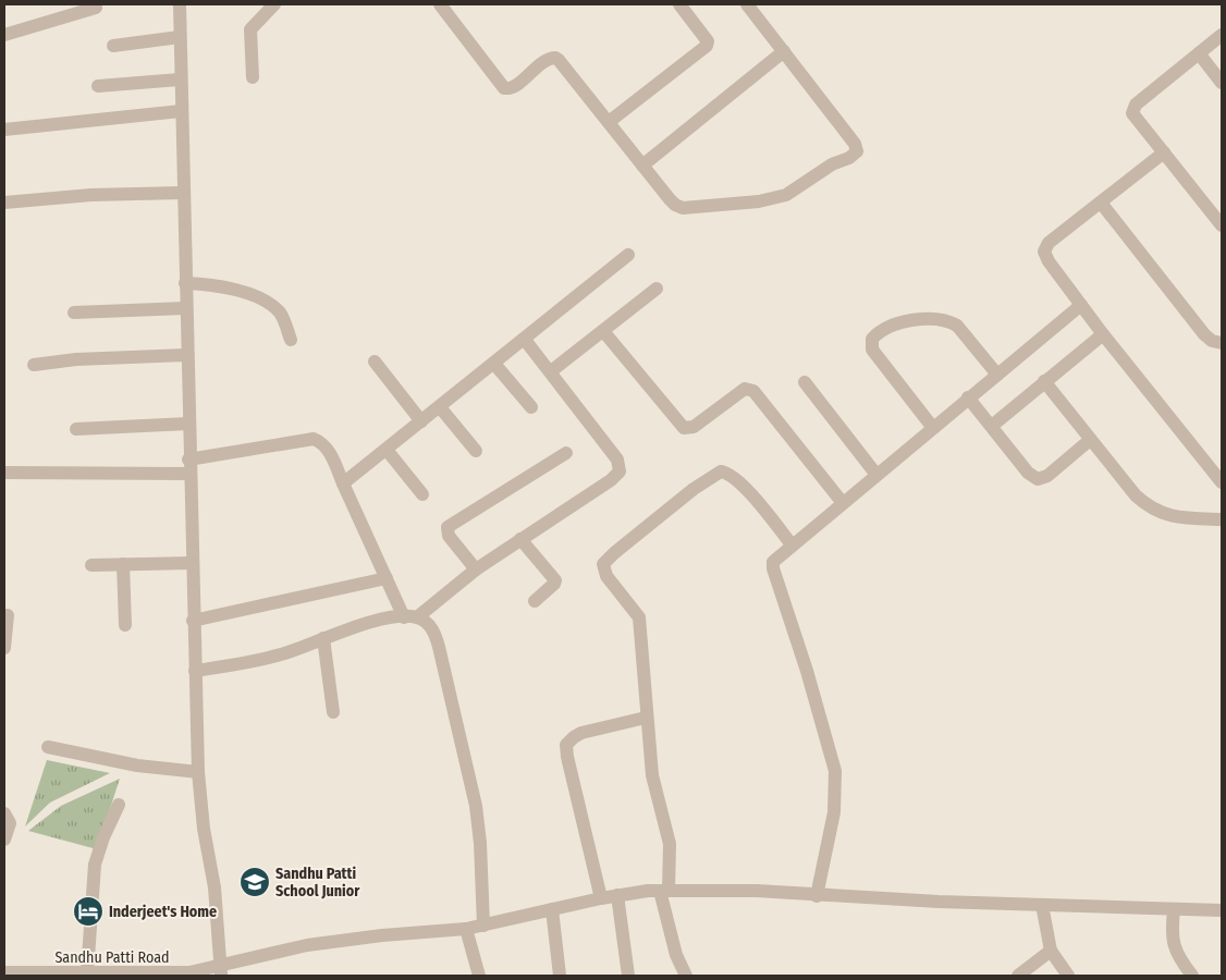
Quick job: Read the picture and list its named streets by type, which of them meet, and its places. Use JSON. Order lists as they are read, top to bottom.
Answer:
{
  "streets": {
    "street": ["Sandhu Patti Road"]
  },
  "places": {
    "school or university": ["Sandhu Patti School Junior"],
    "hotel": ["Inderjeet's Home"]
  }
}
